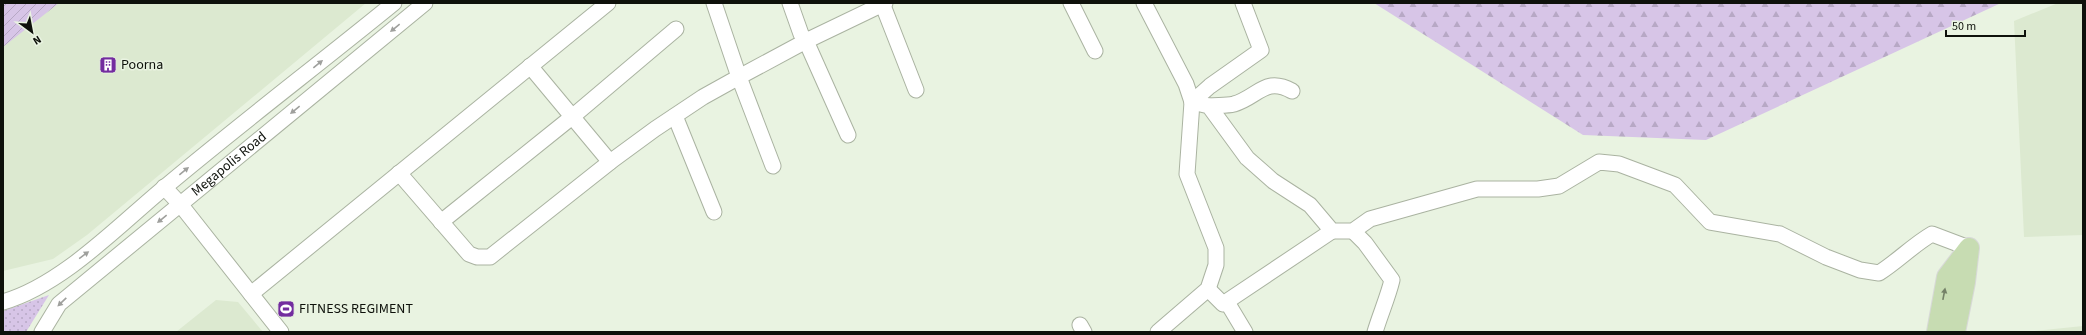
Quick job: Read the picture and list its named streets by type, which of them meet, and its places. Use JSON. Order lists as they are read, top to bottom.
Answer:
{
  "streets": {
    "street": ["Megapolis Road"]
  },
  "places": {
    "building": ["Poorna"],
    "sports": ["FITNESS REGIMENT"]
  },
  "scale_bar": "50 m",
  "north": "bottom right"
}
